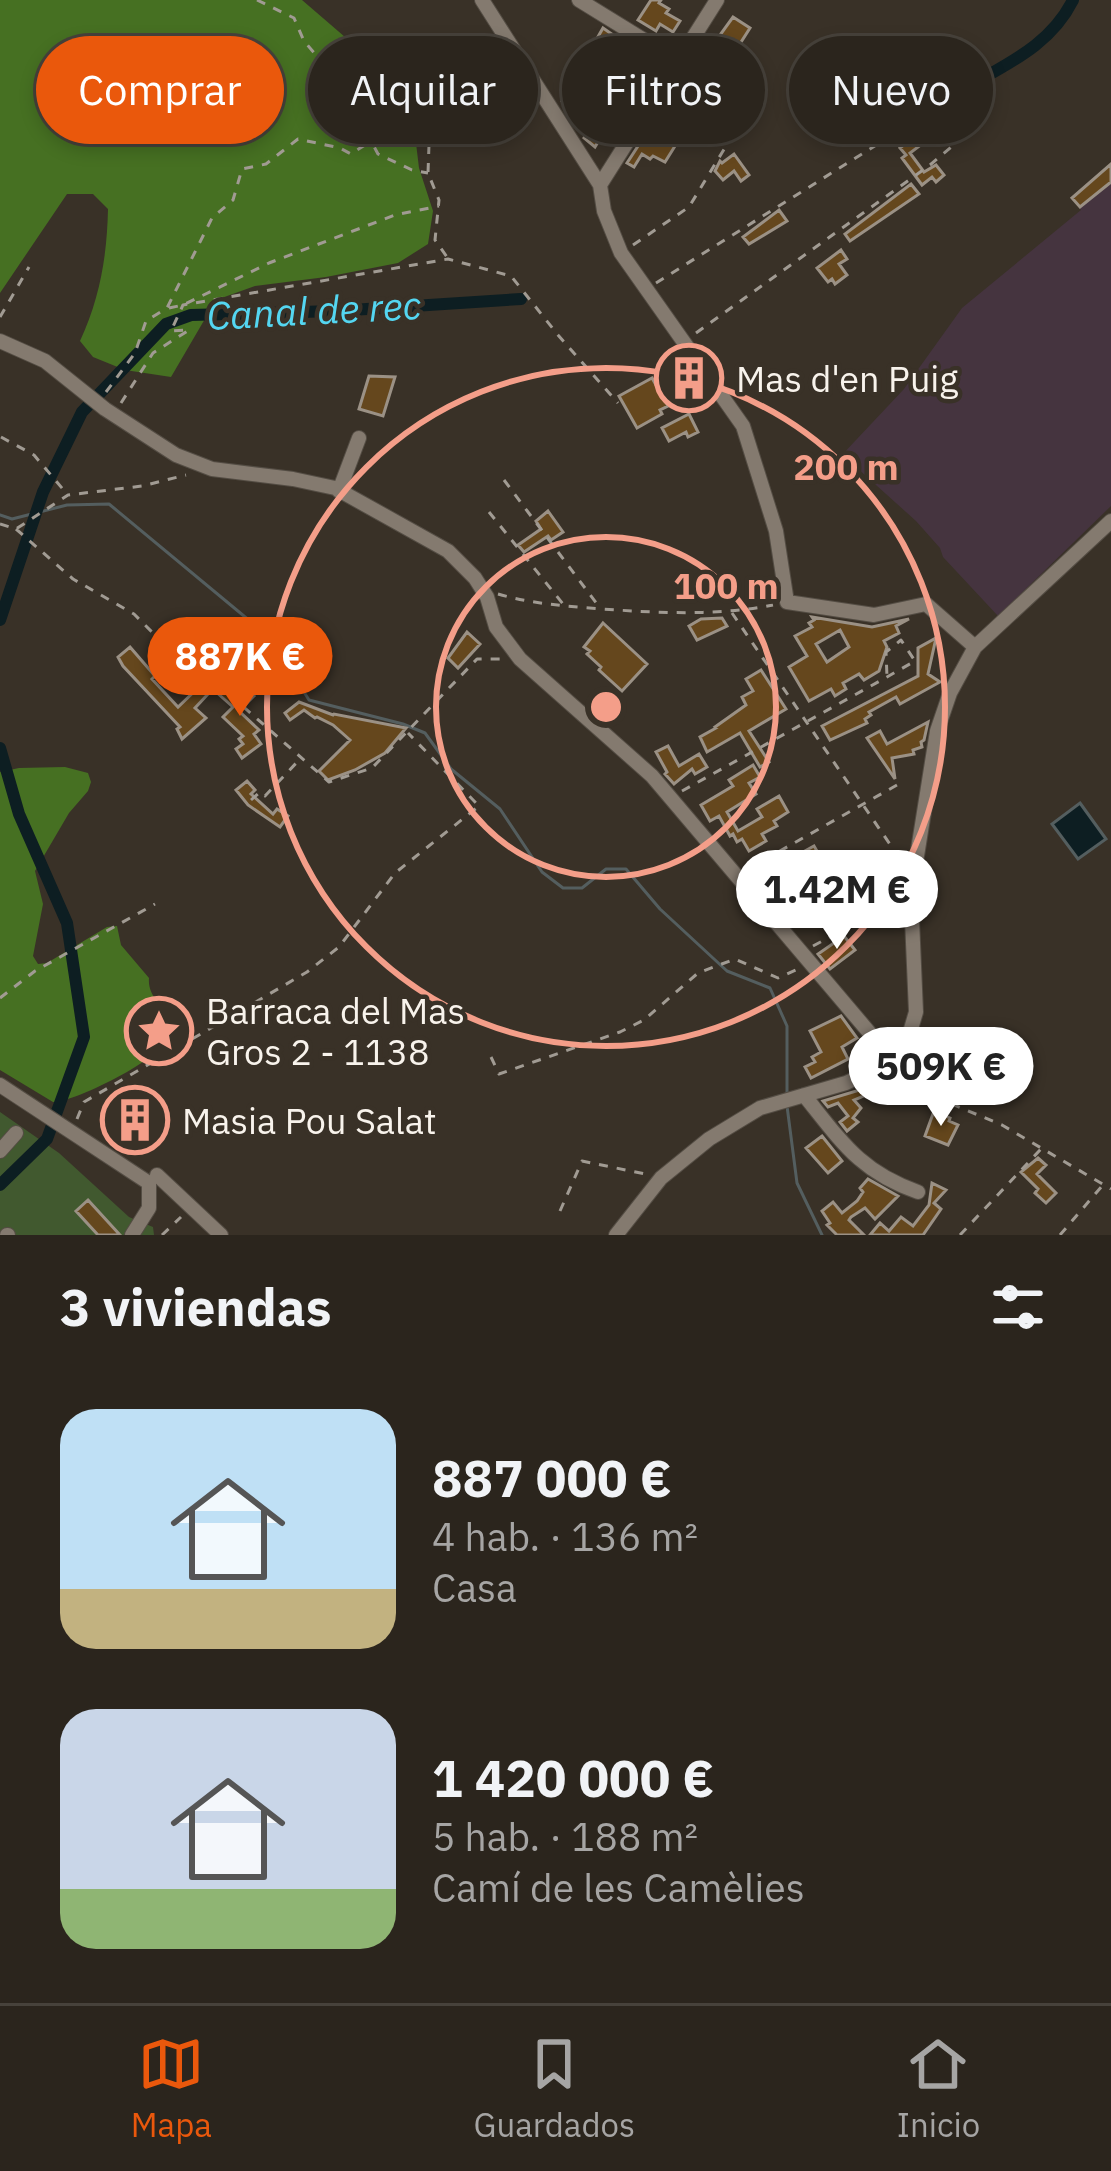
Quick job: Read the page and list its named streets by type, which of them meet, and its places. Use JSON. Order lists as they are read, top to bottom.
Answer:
{
  "water": ["Canal de rec"],
  "places": {
    "building": ["Mas d'en Puig", "Masia Pou Salat"],
    "place": ["Barraca del Mas Gros 2 - 1138"]
  },
  "page": {
    "chip": [
      "Comprar",
      "Alquilar",
      "Filtros",
      "Nuevo"
    ],
    "price": ["887K €", "1.42M €", "509K €"],
    "heading": "3 viviendas",
    "list": [
      {
        "name": "887 000 €",
        "note": "4 hab. · 136 m² · Casa"
      },
      {
        "name": "1 420 000 €",
        "note": "5 hab. · 188 m² · Camí de les Camèlies"
      }
    ],
    "tabs": ["Mapa", "Guardados", "Inicio"]
  },
  "rings": ["200 m", "100 m"]
}
